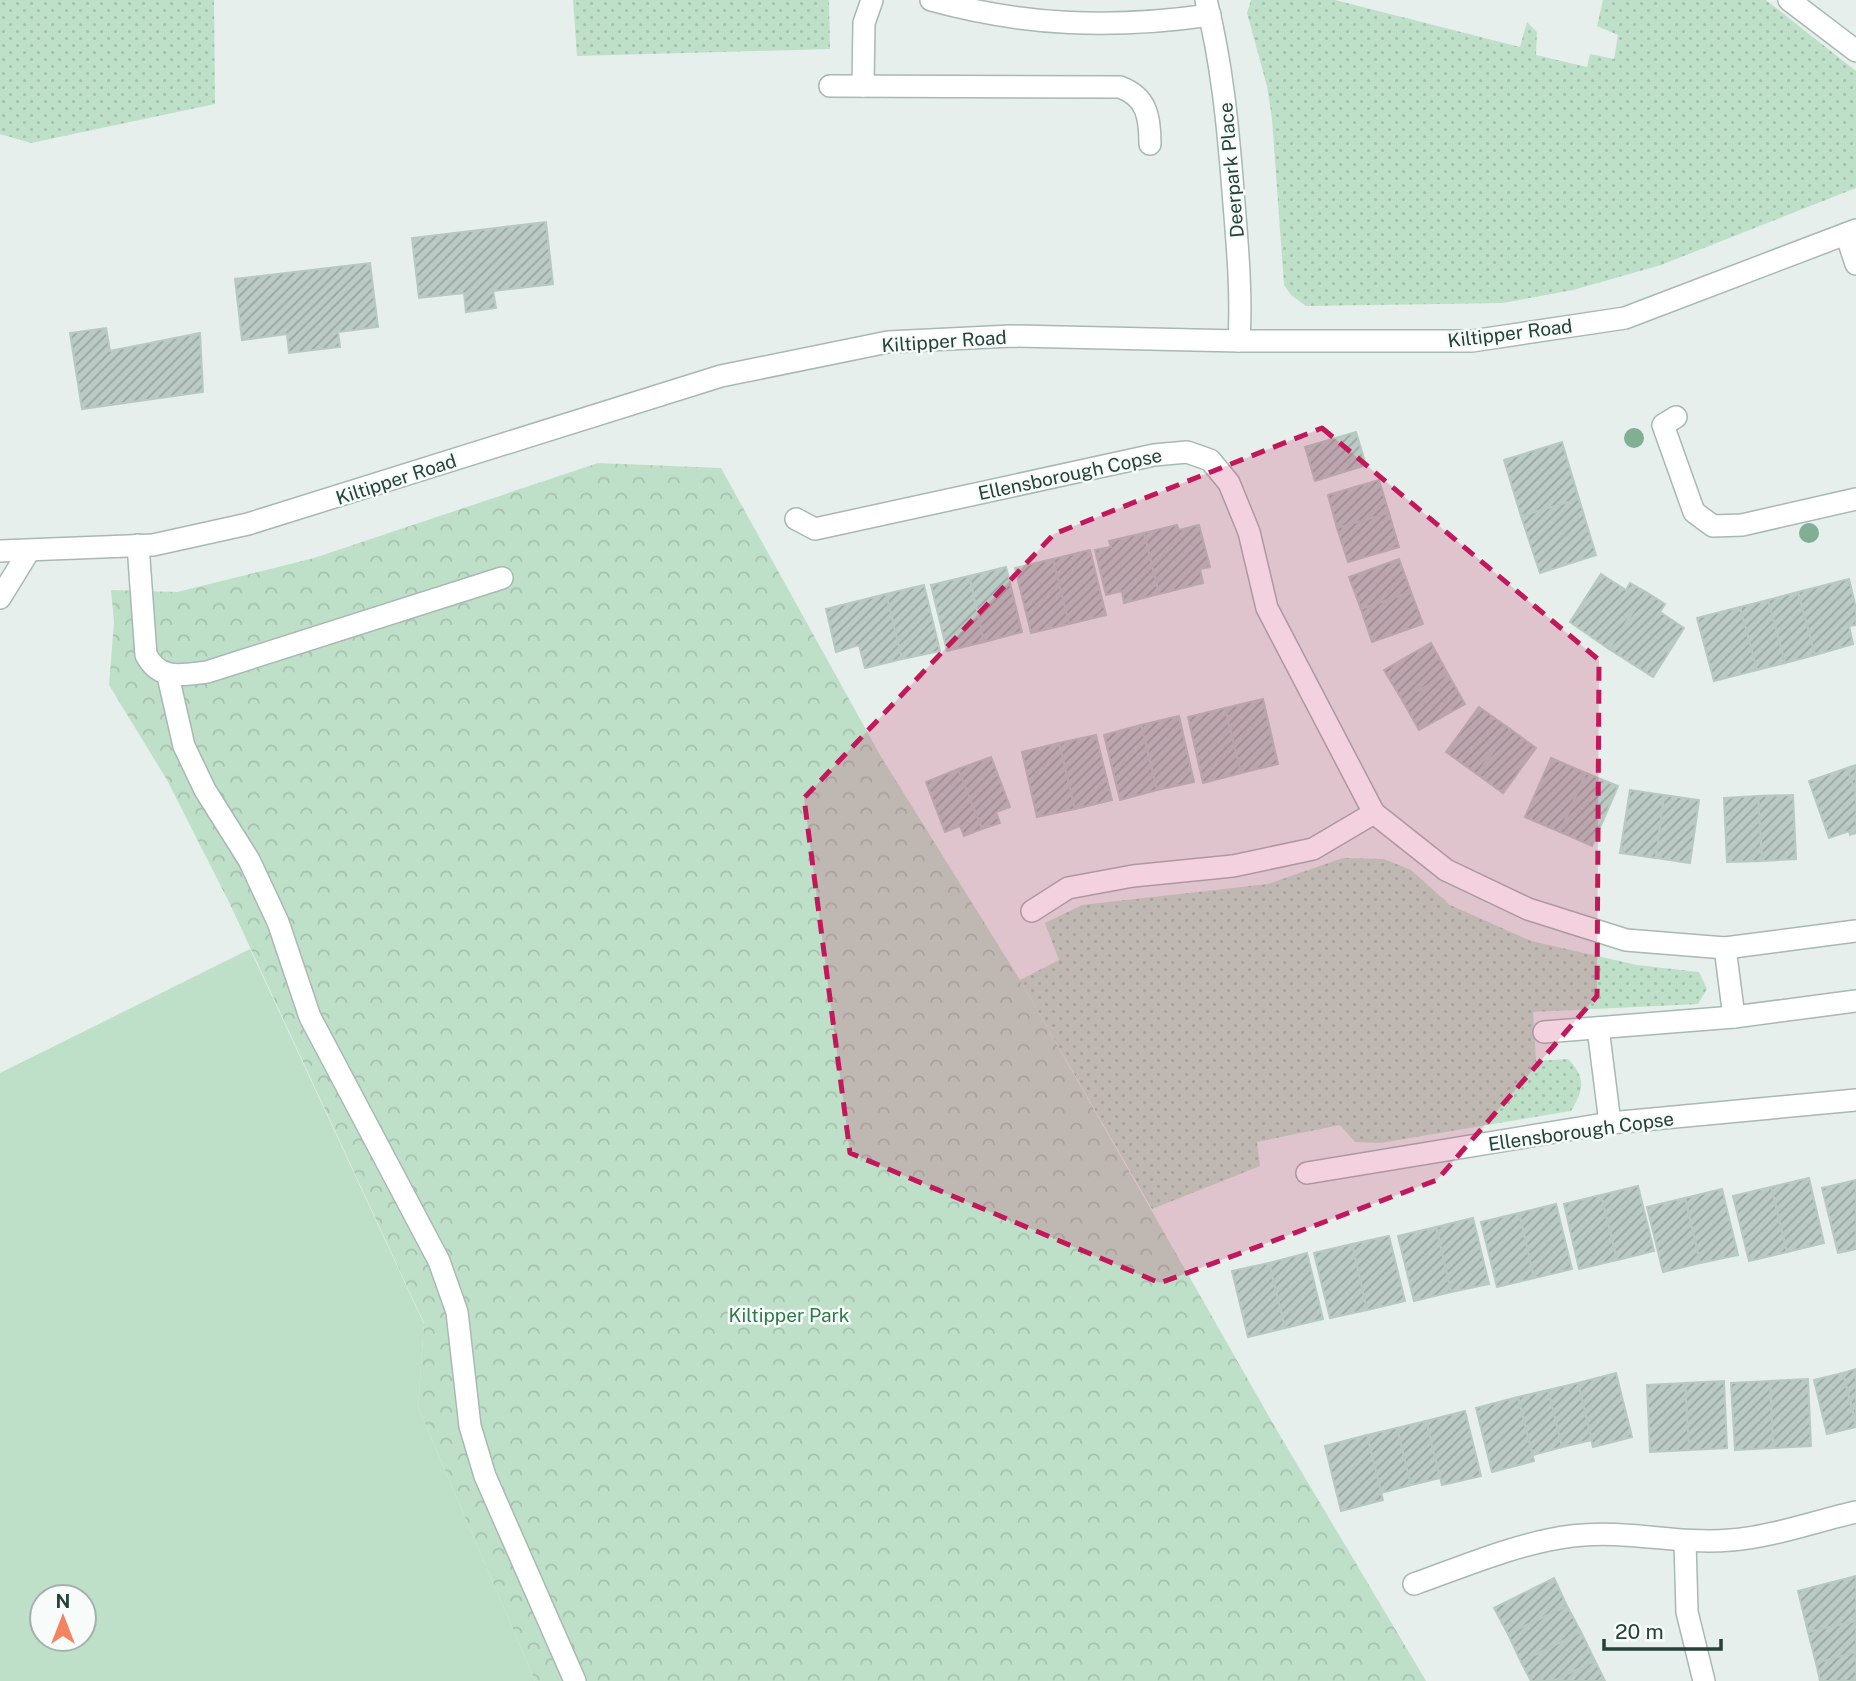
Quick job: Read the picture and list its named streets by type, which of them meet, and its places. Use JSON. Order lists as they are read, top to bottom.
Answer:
{
  "streets": {
    "street": ["Deerpark Place", "Kiltipper Road", "Ellensborough Copse"]
  },
  "crossings": [
    ["Deerpark Place", "Kiltipper Road"]
  ],
  "parks": ["Kiltipper Park"],
  "scale_bar": "20 m",
  "north": "top"
}
